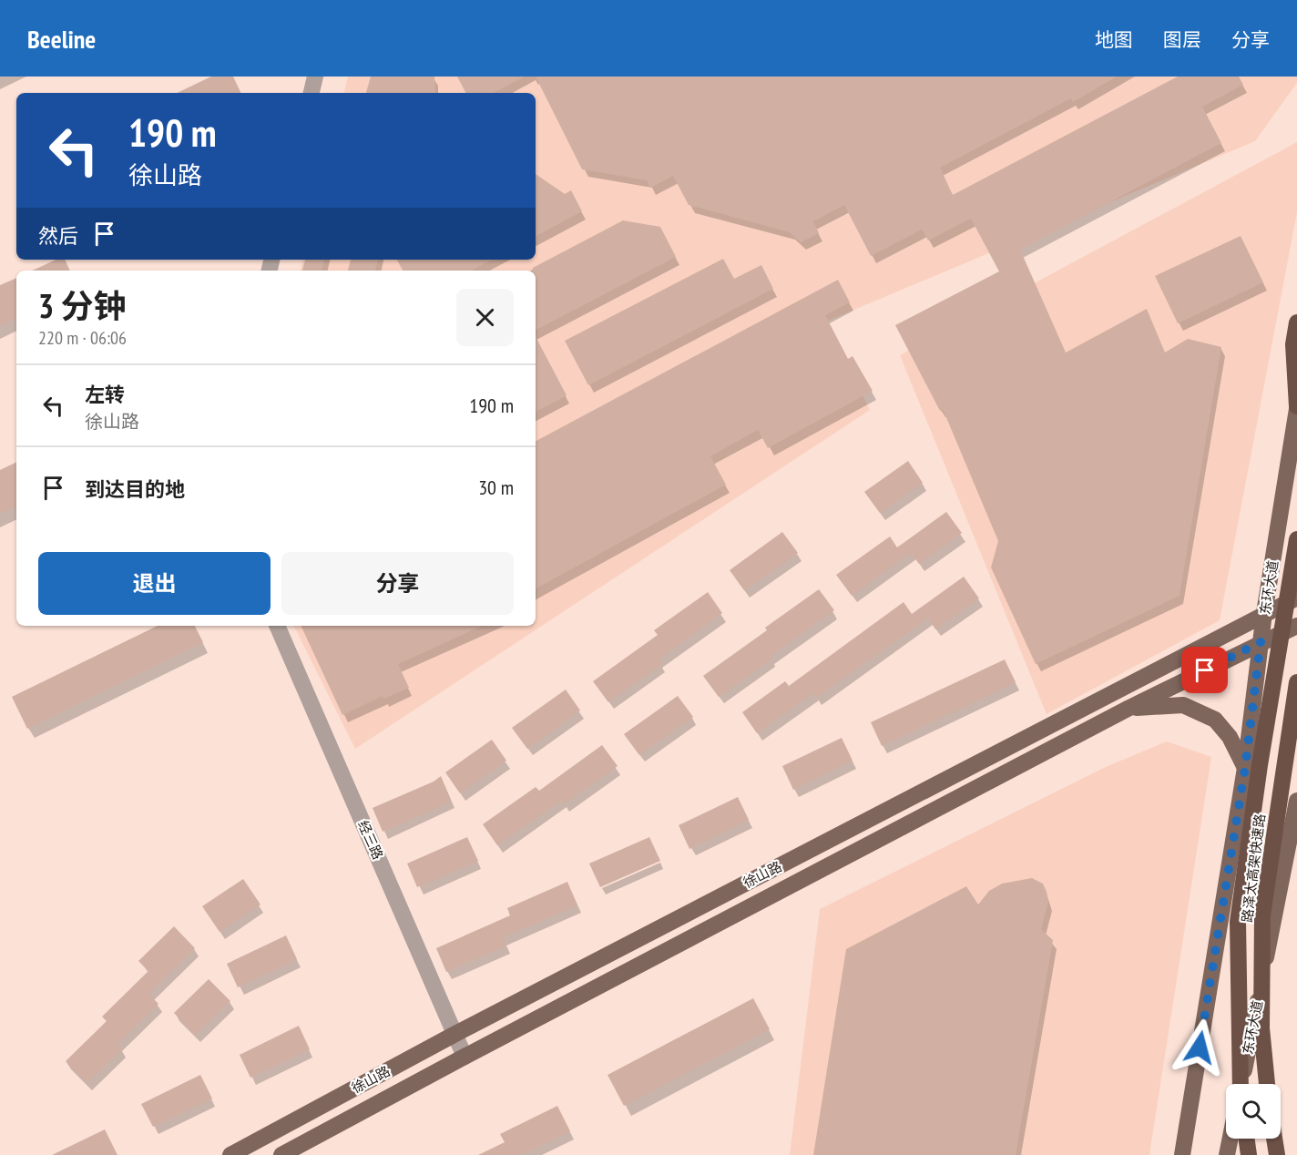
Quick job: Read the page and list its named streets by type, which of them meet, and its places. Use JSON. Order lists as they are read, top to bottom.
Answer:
{
  "streets": {
    "highway": ["路泽太高架快速路"],
    "main road": ["东环大道", "徐山路"],
    "street": ["经三路"]
  },
  "crossings": [
    ["东环大道", "徐山路"],
    ["经三路", "徐山路"]
  ],
  "page": {
    "header": "Beeline",
    "nav": ["地图", "图层", "分享"],
    "turn": ["190 m", "徐山路"],
    "then": "然后",
    "heading": ["3 分钟", "220 m · 06:06"],
    "list": [
      {
        "name": "左转",
        "note": "徐山路",
        "value": "190 m"
      },
      {
        "name": "到达目的地",
        "value": "30 m"
      }
    ],
    "buttons": ["退出", "分享"]
  }
}
